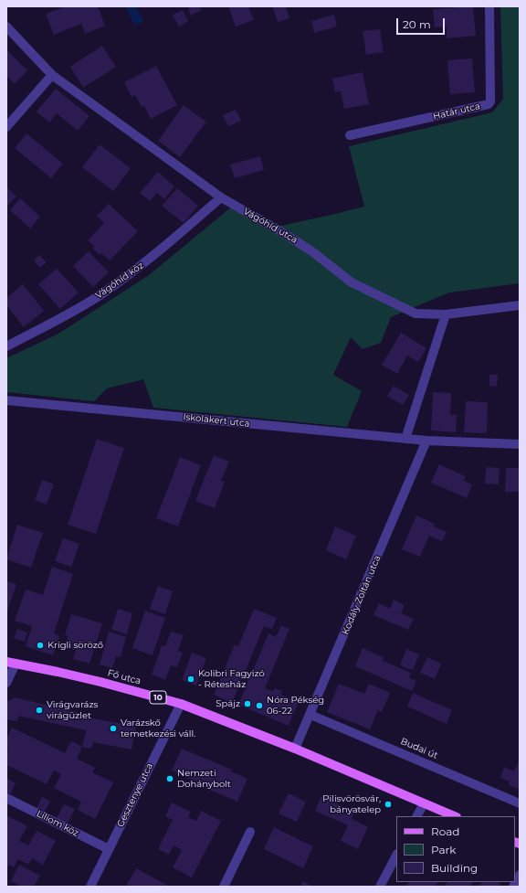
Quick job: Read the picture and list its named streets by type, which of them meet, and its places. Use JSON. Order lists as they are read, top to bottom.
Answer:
{
  "streets": {
    "main road": ["Fő utca", "10"],
    "street": [
      "Határ utca",
      "Vágóhíd utca",
      "Vágóhíd köz",
      "Iskolakert utca",
      "Kodály Zoltán utca",
      "Budai út",
      "Gesztenye utca",
      "Liliom köz"
    ]
  },
  "crossings": [
    ["Vágóhíd utca", "Vágóhíd köz"],
    ["Iskolakert utca", "Kodály Zoltán utca"],
    ["Kodály Zoltán utca", "Fő utca"],
    ["Kodály Zoltán utca", "10"],
    ["Kodály Zoltán utca", "Budai út"],
    ["Fő utca", "10"],
    ["Fő utca", "Gesztenye utca"],
    ["Gesztenye utca", "Liliom köz"]
  ],
  "places": [
    "Krigli söröző",
    "Kolibri Fagyizó - Rétesház",
    "Spájz",
    "Nóra Pékség 06-22",
    "Virágvarázs virágüzlet",
    "Varázskő temetkezési váll.",
    "Nemzeti Dohánybolt",
    "Pilisvörösvár, bányatelep"
  ],
  "legend": ["Road", "Park", "Building"],
  "scale_bar": "20 m"
}
